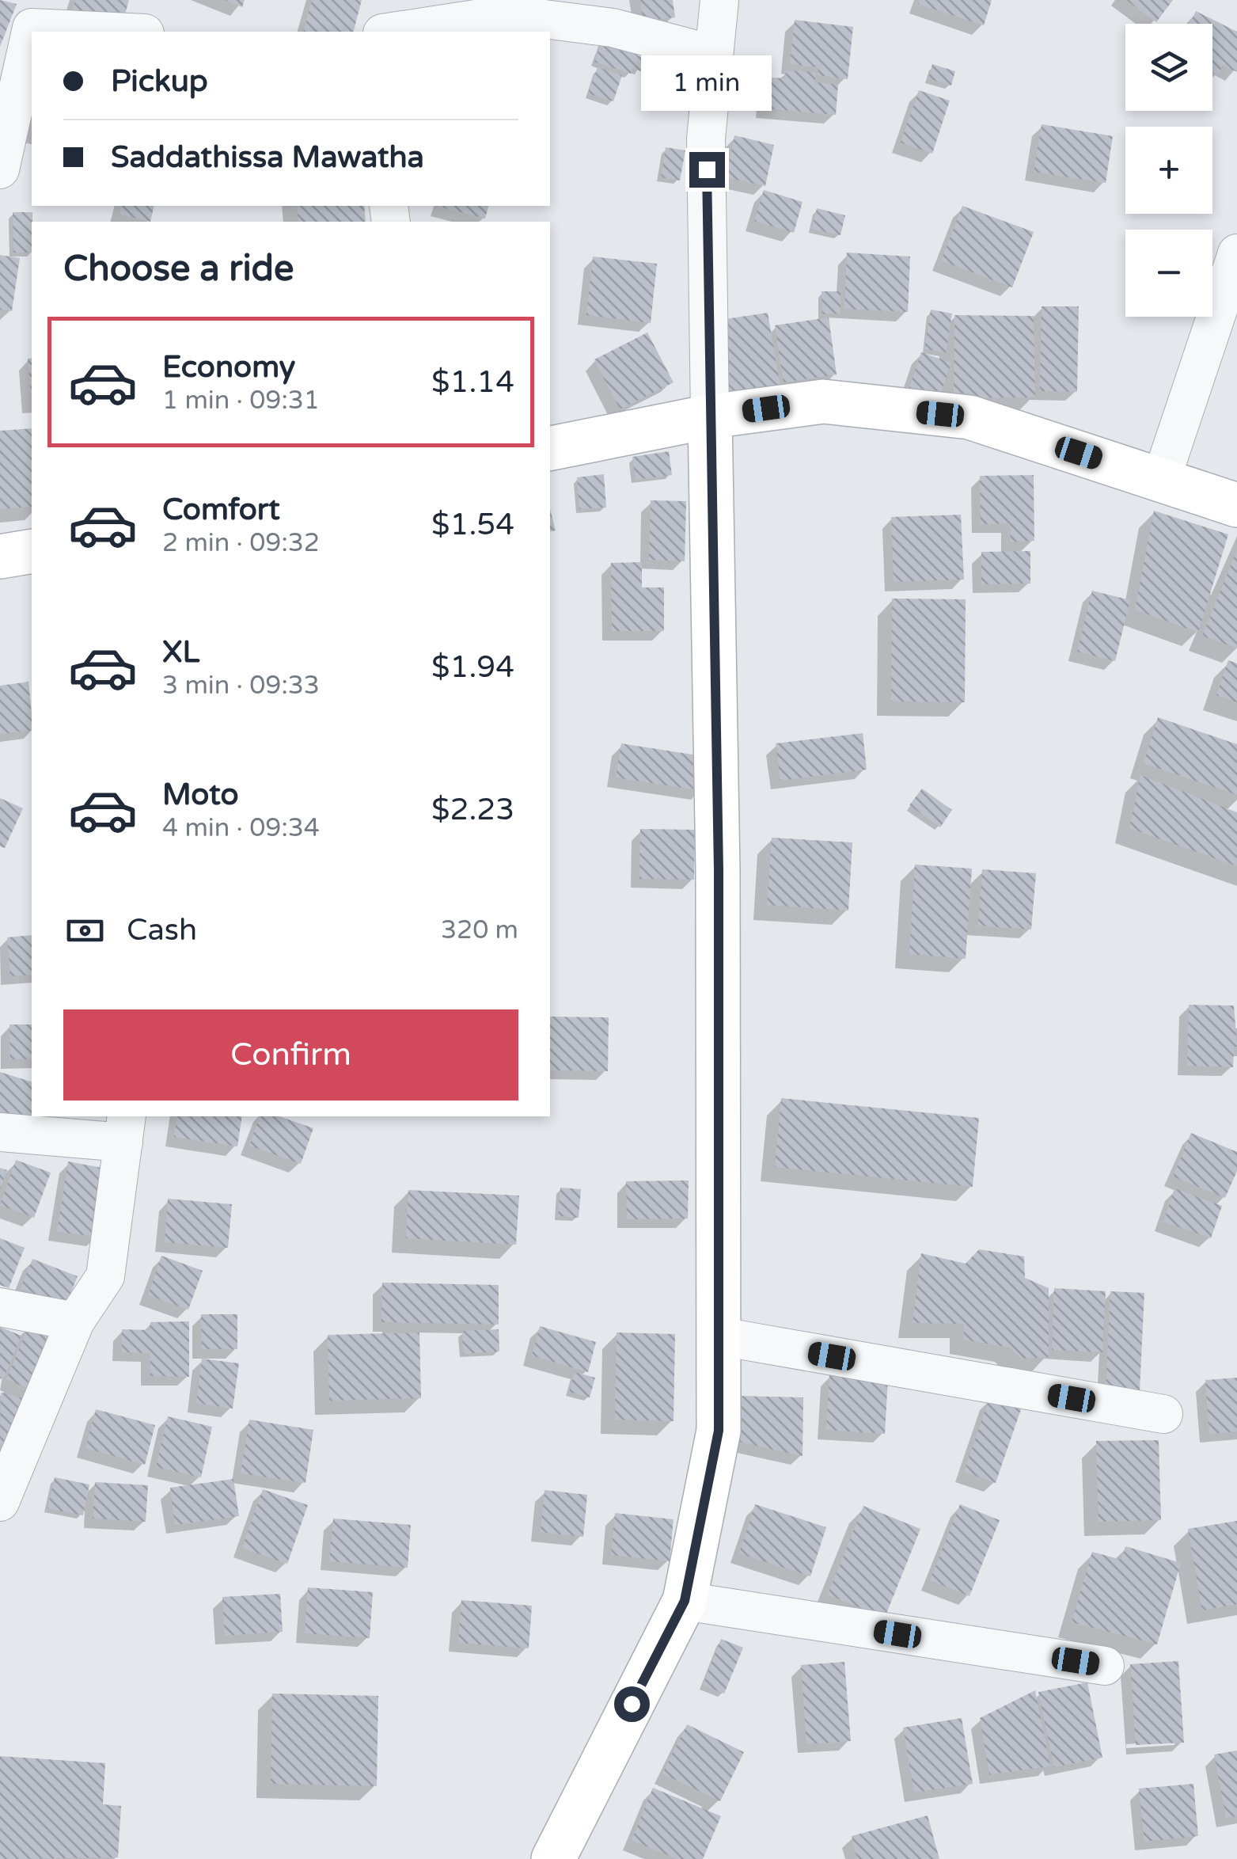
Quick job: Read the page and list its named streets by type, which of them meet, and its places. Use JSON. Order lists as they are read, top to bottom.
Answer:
{
  "page": {
    "map_buttons": ["+", "−"],
    "banner": ["Pickup", "Saddathissa Mawatha"],
    "bubble": "1 min",
    "heading": "Choose a ride",
    "list": [
      {
        "name": "Economy",
        "note": "1 min · 09:31",
        "value": "$1.14"
      },
      {
        "name": "Comfort",
        "note": "2 min · 09:32",
        "value": "$1.54"
      },
      {
        "name": "XL",
        "note": "3 min · 09:33",
        "value": "$1.94"
      },
      {
        "name": "Moto",
        "note": "4 min · 09:34",
        "value": "$2.23"
      }
    ],
    "pay": ["Cash", "320 m"],
    "buttons": "Confirm"
  }
}
